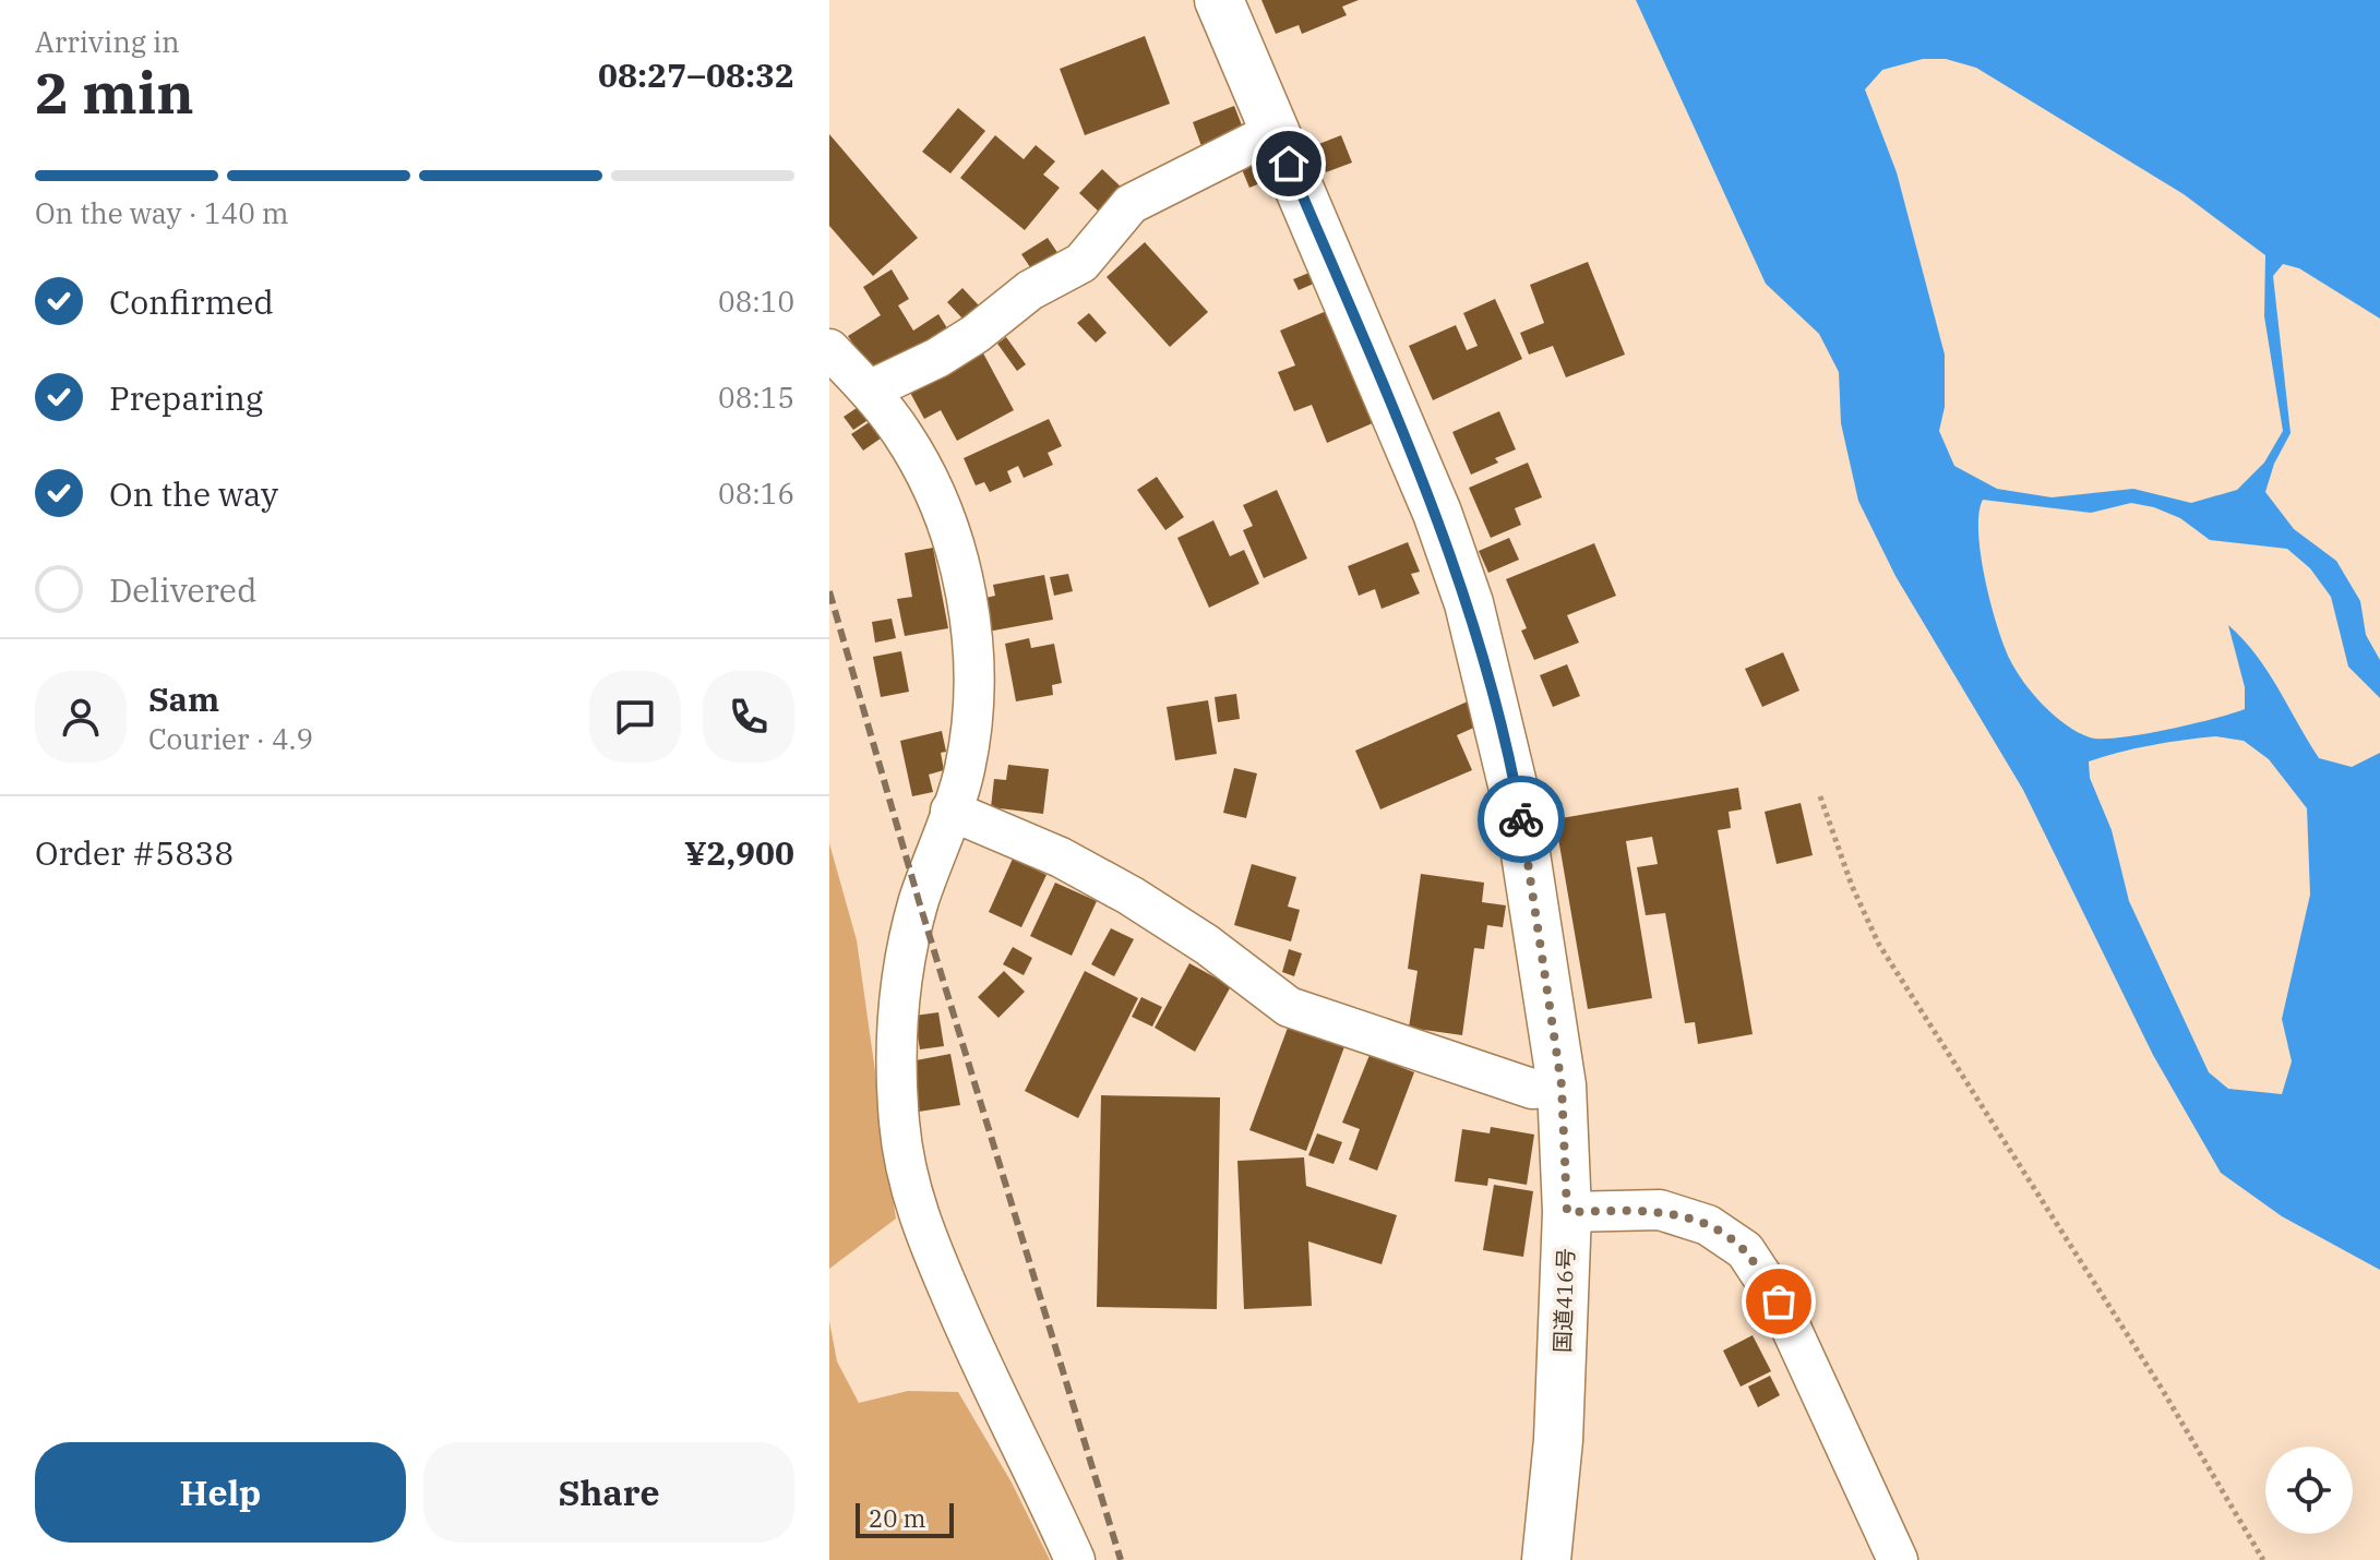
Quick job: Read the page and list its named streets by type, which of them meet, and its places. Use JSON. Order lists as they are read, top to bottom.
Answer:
{
  "streets": {
    "highway": ["国道416号"]
  },
  "scale_bar": "20 m",
  "page": {
    "heading": ["2 min", "Arriving in", "08:27–08:32"],
    "panel": [
      "Sam",
      "Courier · 4.9",
      "Order #5838",
      "¥2,900"
    ],
    "bar": "On the way · 140 m",
    "list": [
      ["Confirmed", "08:10"],
      ["Preparing", "08:15"],
      ["On the way", "08:16"],
      "Delivered"
    ],
    "buttons": ["Help", "Share"],
    "scale": "20 m"
  }
}
